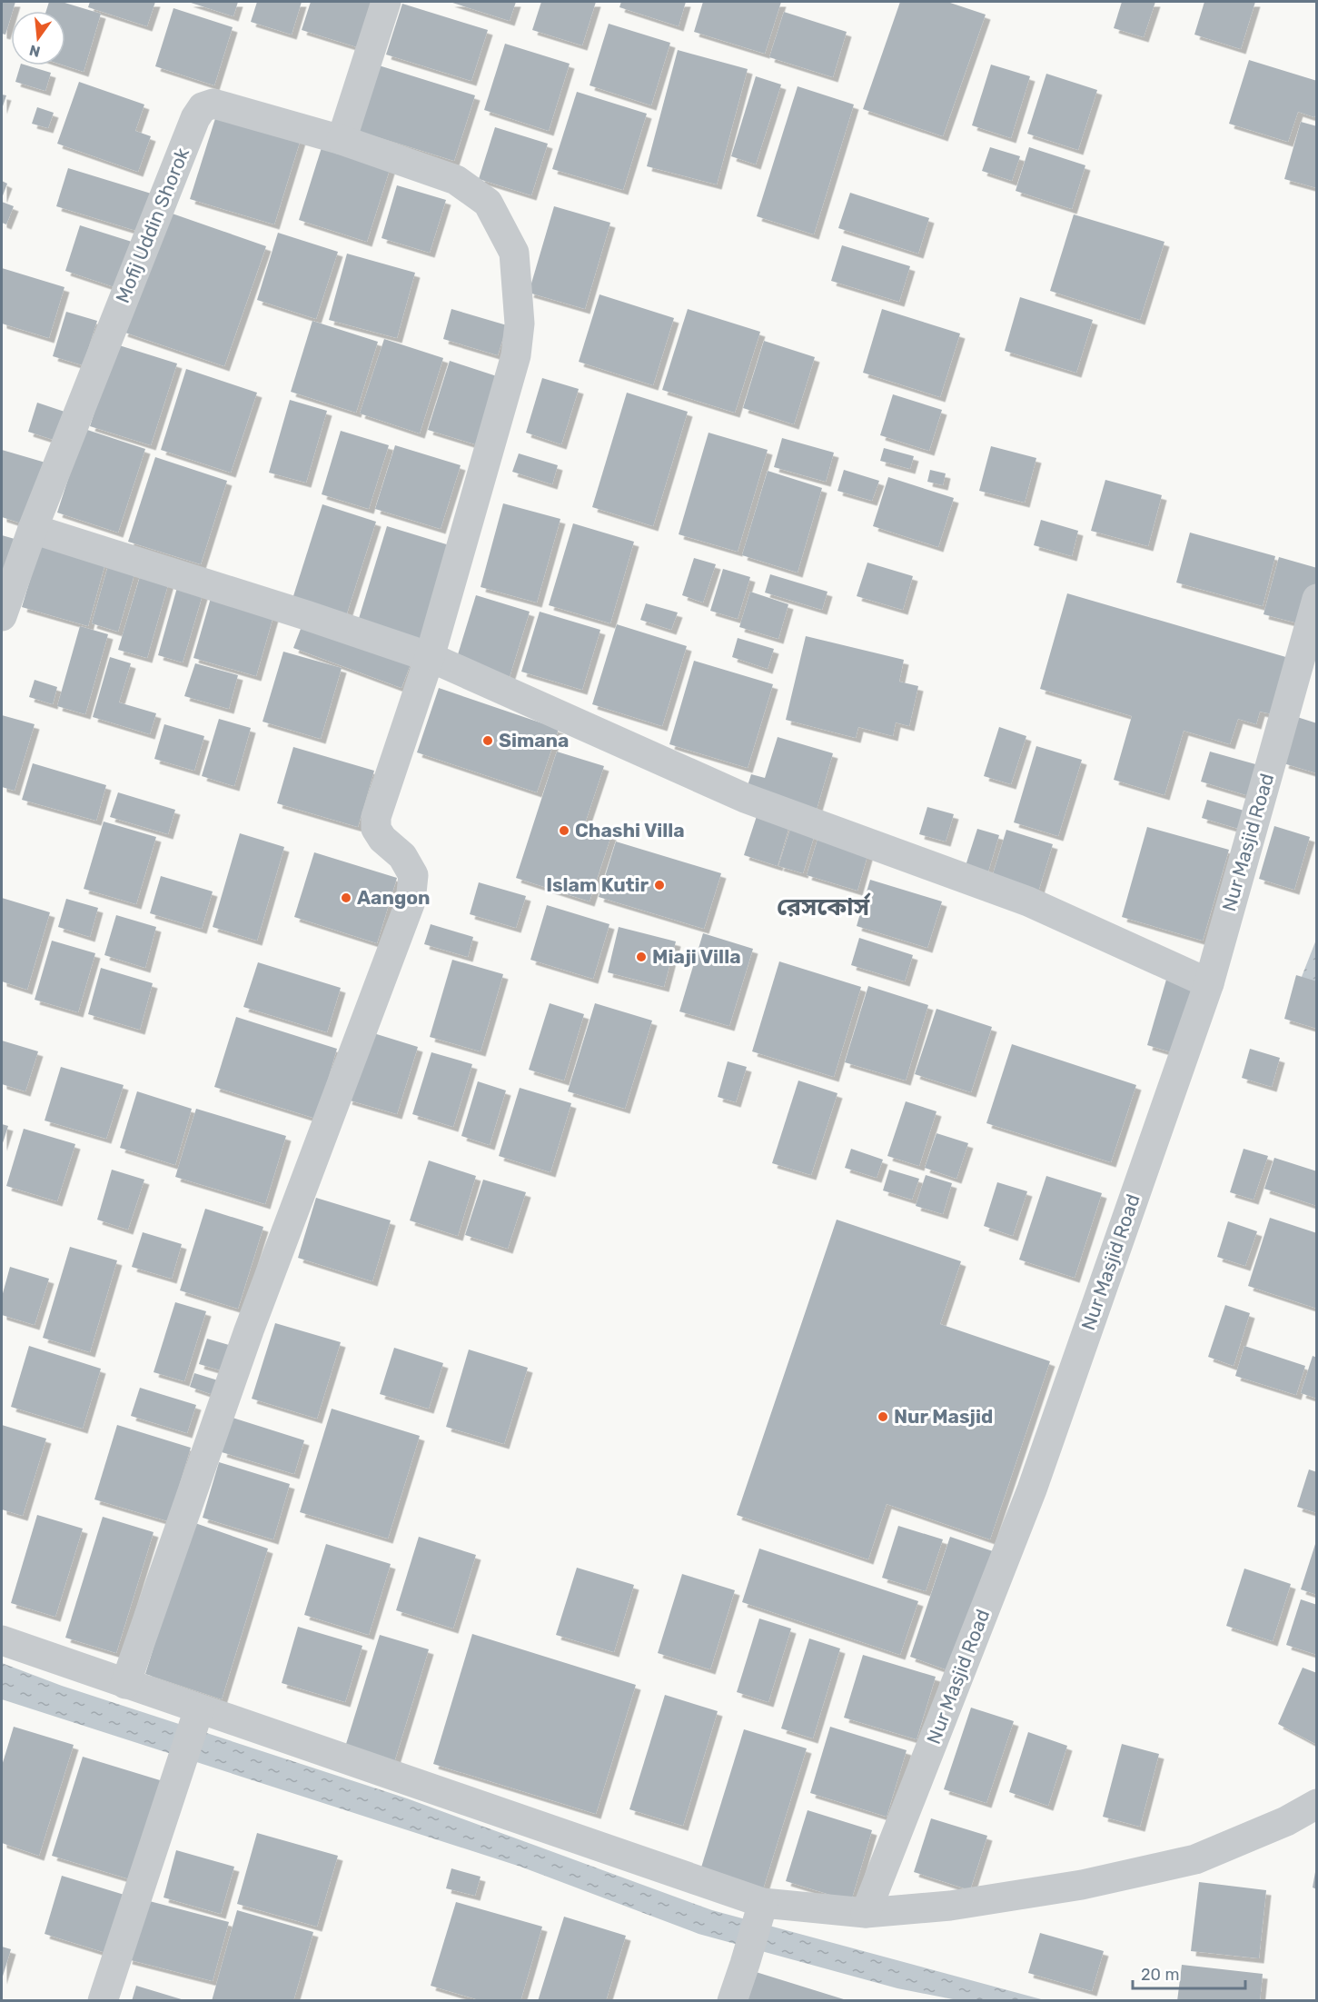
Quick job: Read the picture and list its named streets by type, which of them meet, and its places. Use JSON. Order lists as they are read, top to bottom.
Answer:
{
  "streets": {
    "street": ["Mofij Uddin Shorok", "Nur Masjid Road"]
  },
  "districts": ["রেসকোর্স"],
  "places": [
    "Simana",
    "Chashi Villa",
    "Islam Kutir",
    "Aangon",
    "Miaji Villa",
    "Nur Masjid"
  ],
  "scale_bar": "20 m",
  "north": "bottom"
}
